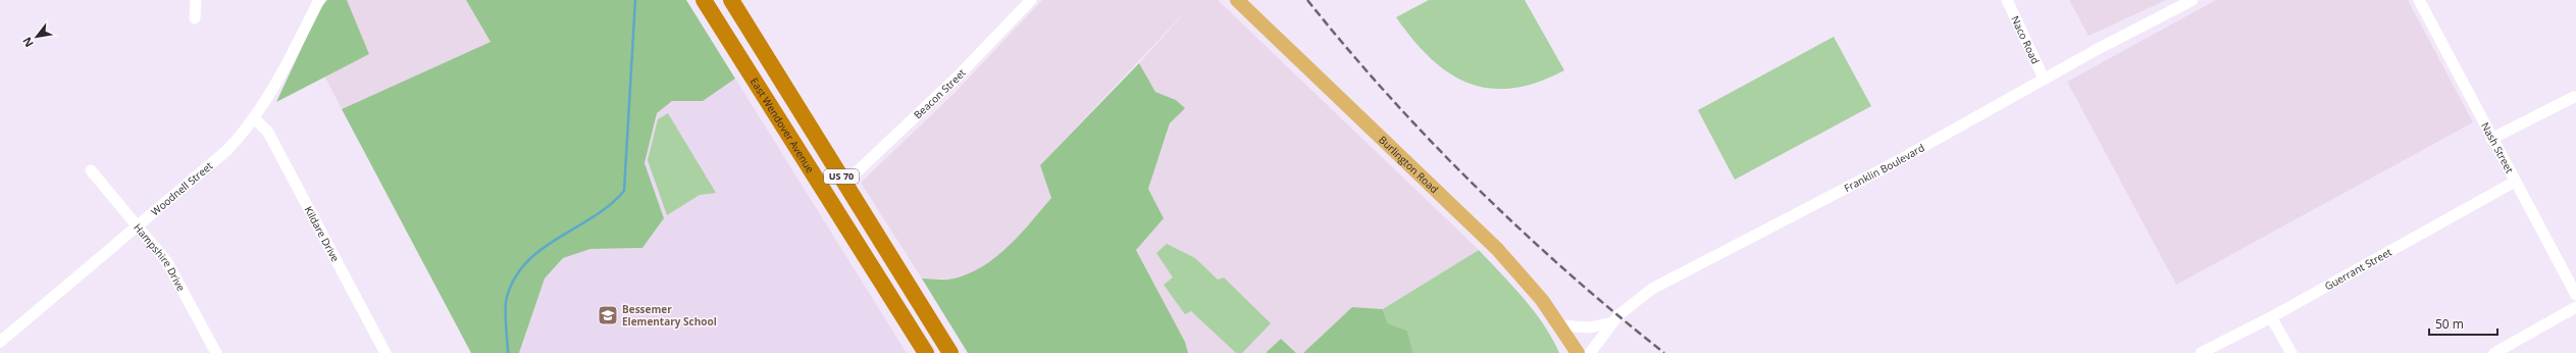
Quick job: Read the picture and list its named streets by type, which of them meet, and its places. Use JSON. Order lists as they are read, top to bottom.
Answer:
{
  "streets": {
    "highway": ["East Wendover Avenue", "US 70"],
    "main road": ["Burlington Road"],
    "street": [
      "Naco Road",
      "Beacon Street",
      "Nash Street",
      "Franklin Boulevard",
      "Woodnell Street",
      "Kildare Drive",
      "Hampshire Drive",
      "Guerrant Street"
    ]
  },
  "crossings": [
    ["Naco Road", "Franklin Boulevard"],
    ["Beacon Street", "US 70"],
    ["Nash Street", "Guerrant Street"],
    ["Woodnell Street", "Kildare Drive"],
    ["Woodnell Street", "Hampshire Drive"]
  ],
  "places": {
    "school or university": ["Bessemer Elementary School"]
  },
  "scale_bar": "50 m",
  "north": "bottom left"
}
